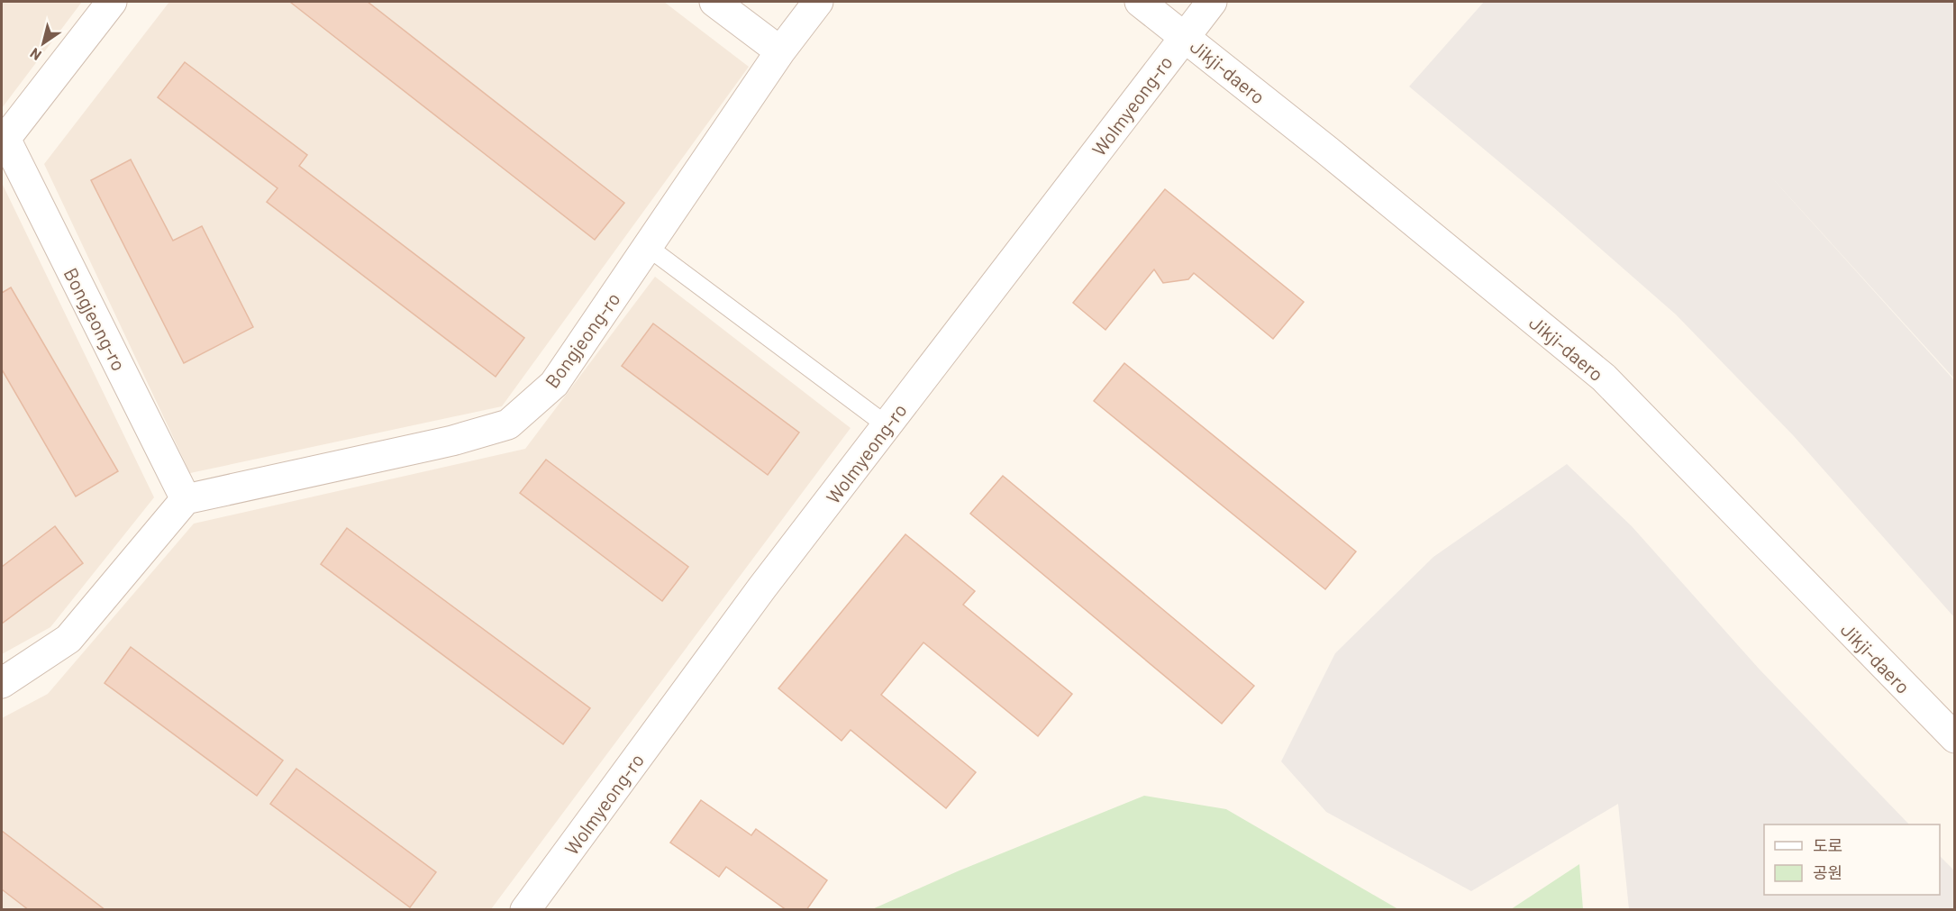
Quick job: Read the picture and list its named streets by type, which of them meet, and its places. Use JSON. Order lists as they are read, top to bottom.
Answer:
{
  "streets": {
    "street": ["Jikji-daero", "Wolmyeong-ro", "Bongjeong-ro"]
  },
  "crossings": [
    ["Jikji-daero", "Wolmyeong-ro"]
  ],
  "legend": ["도로", "공원"],
  "north": "bottom left"
}
